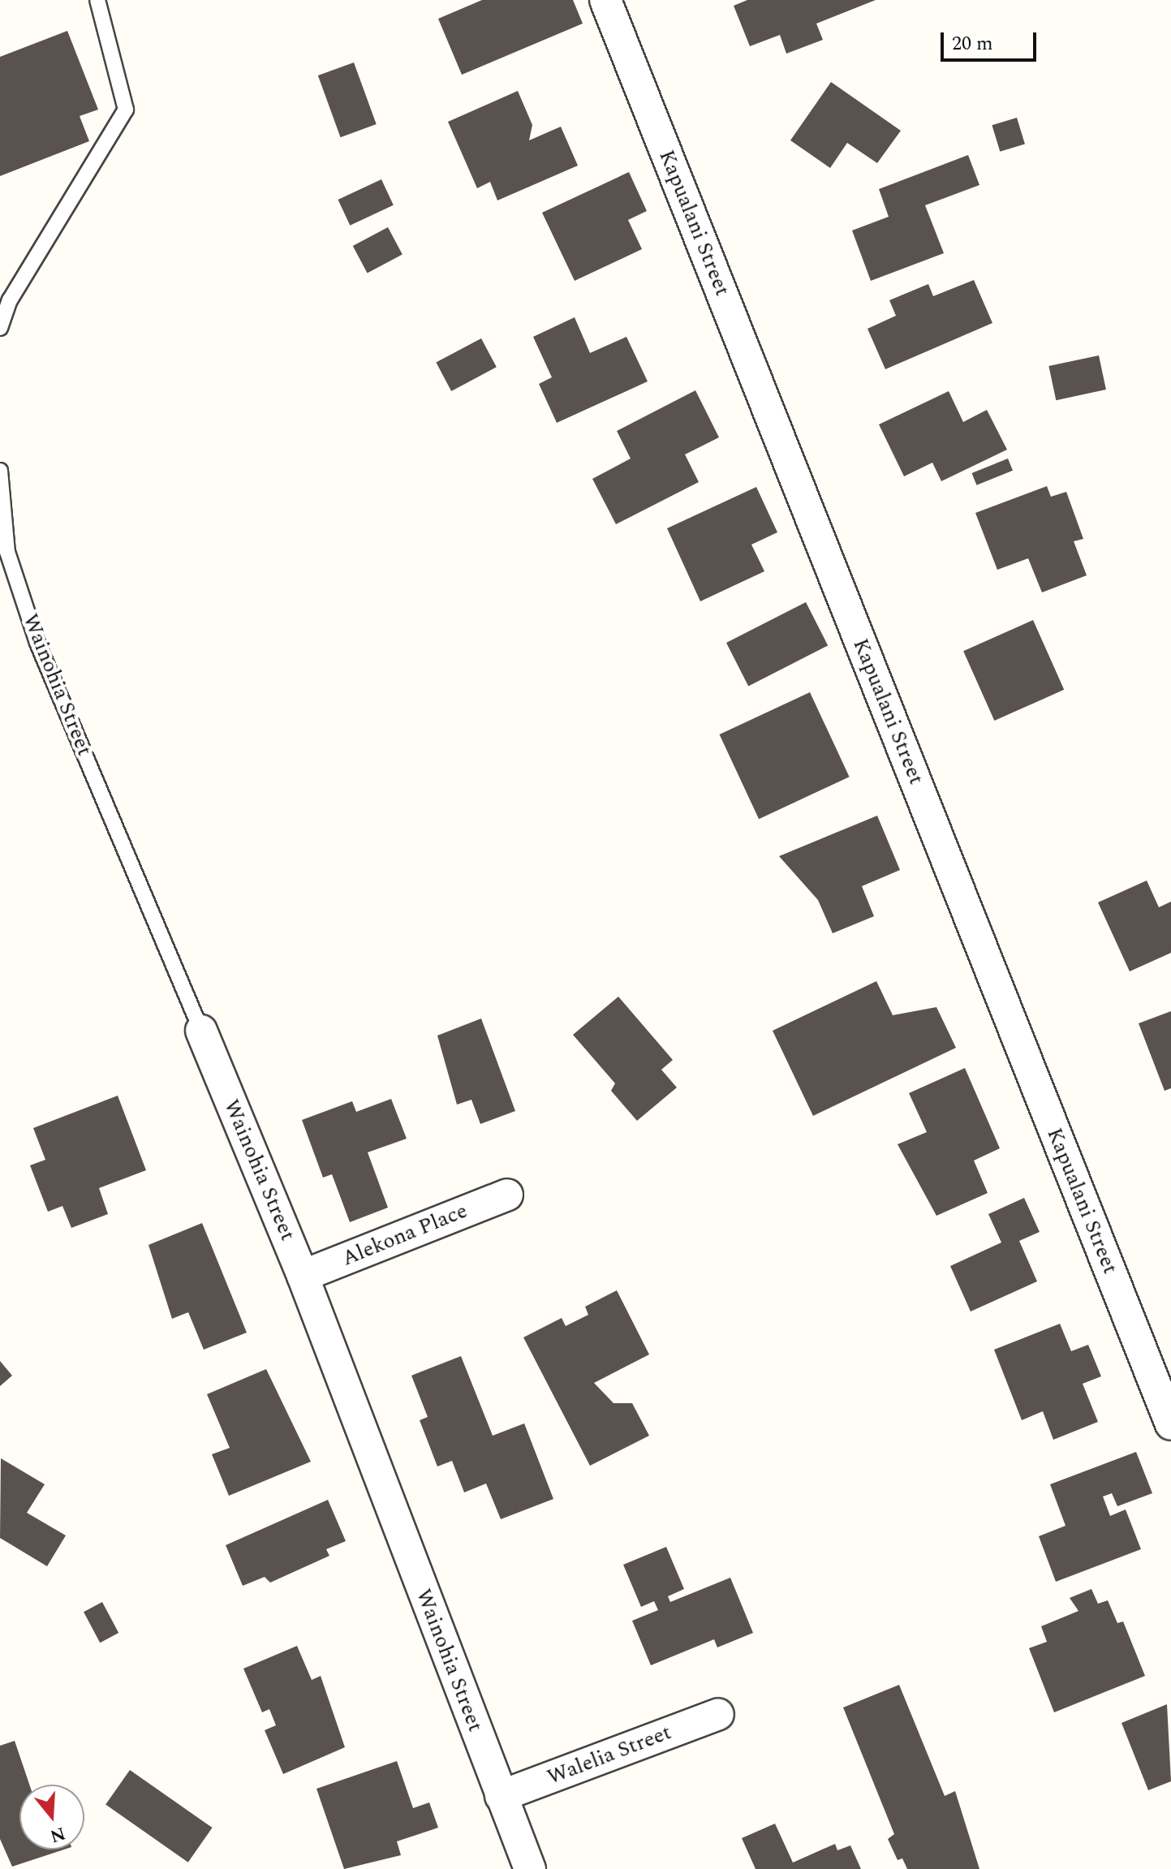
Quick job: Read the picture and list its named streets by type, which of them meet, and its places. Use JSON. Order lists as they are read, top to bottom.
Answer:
{
  "streets": {
    "street": [
      "Kapualani Street",
      "Wainohia Street",
      "Alekona Place",
      "Walelia Street"
    ]
  },
  "crossings": [
    ["Wainohia Street", "Alekona Place"],
    ["Wainohia Street", "Walelia Street"]
  ],
  "scale_bar": "20 m",
  "north": "bottom"
}
